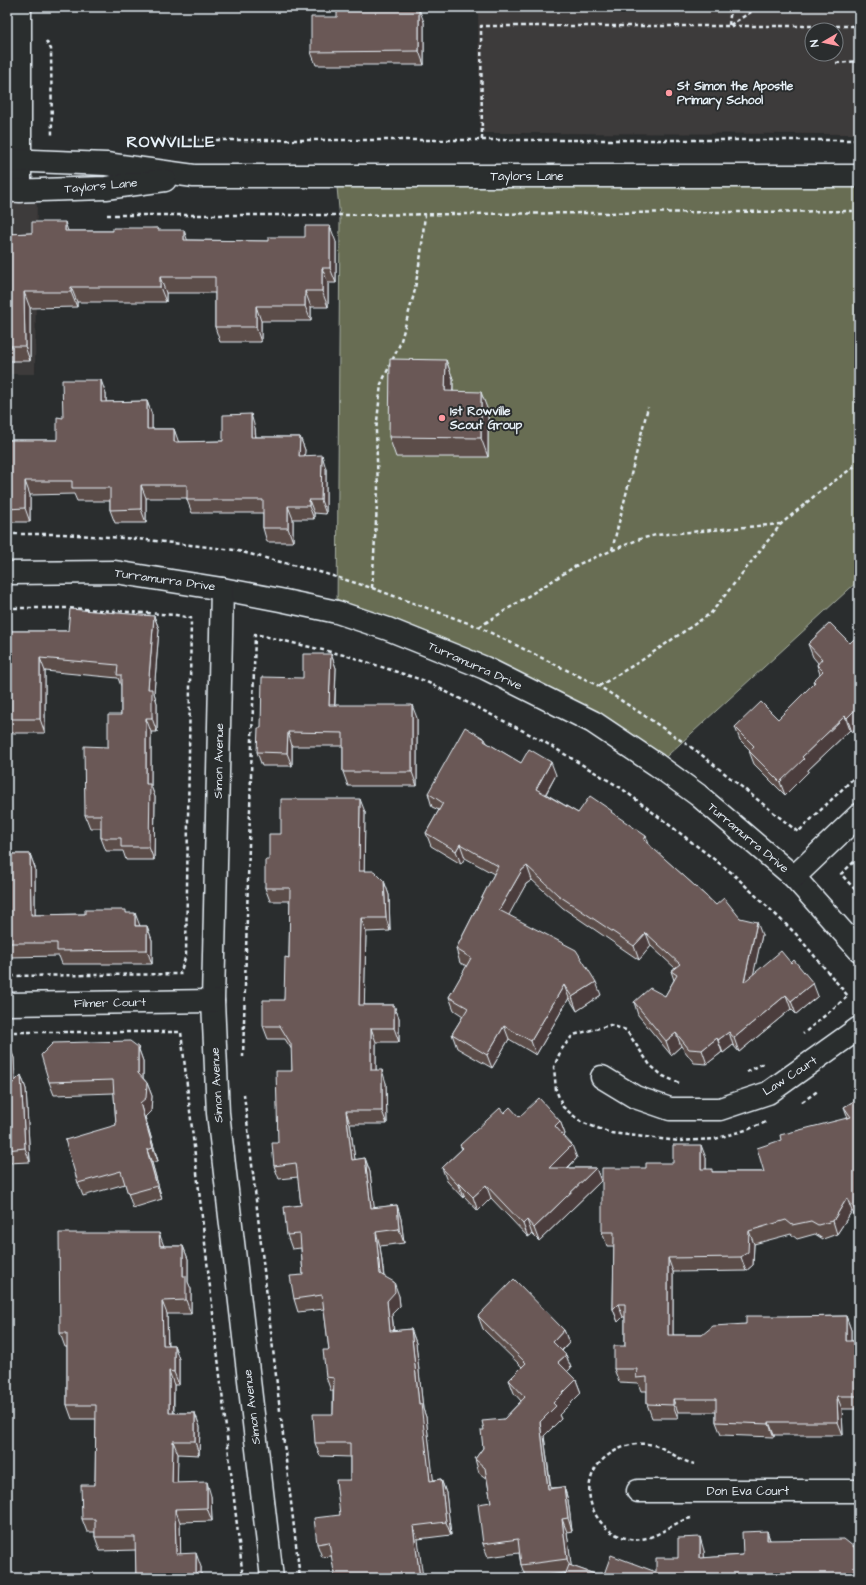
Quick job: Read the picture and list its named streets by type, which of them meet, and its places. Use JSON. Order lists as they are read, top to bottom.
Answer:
{
  "streets": {
    "street": [
      "Taylors Lane",
      "Turramurra Drive",
      "Simon Avenue",
      "Filmer Court",
      "Law Court",
      "Don Eva Court"
    ]
  },
  "crossings": [
    ["Turramurra Drive", "Simon Avenue"],
    ["Simon Avenue", "Filmer Court"]
  ],
  "districts": ["ROWVILLE"],
  "places": ["St Simon the Apostle Primary School", "1st Rowville Scout Group"],
  "north": "left"
}
